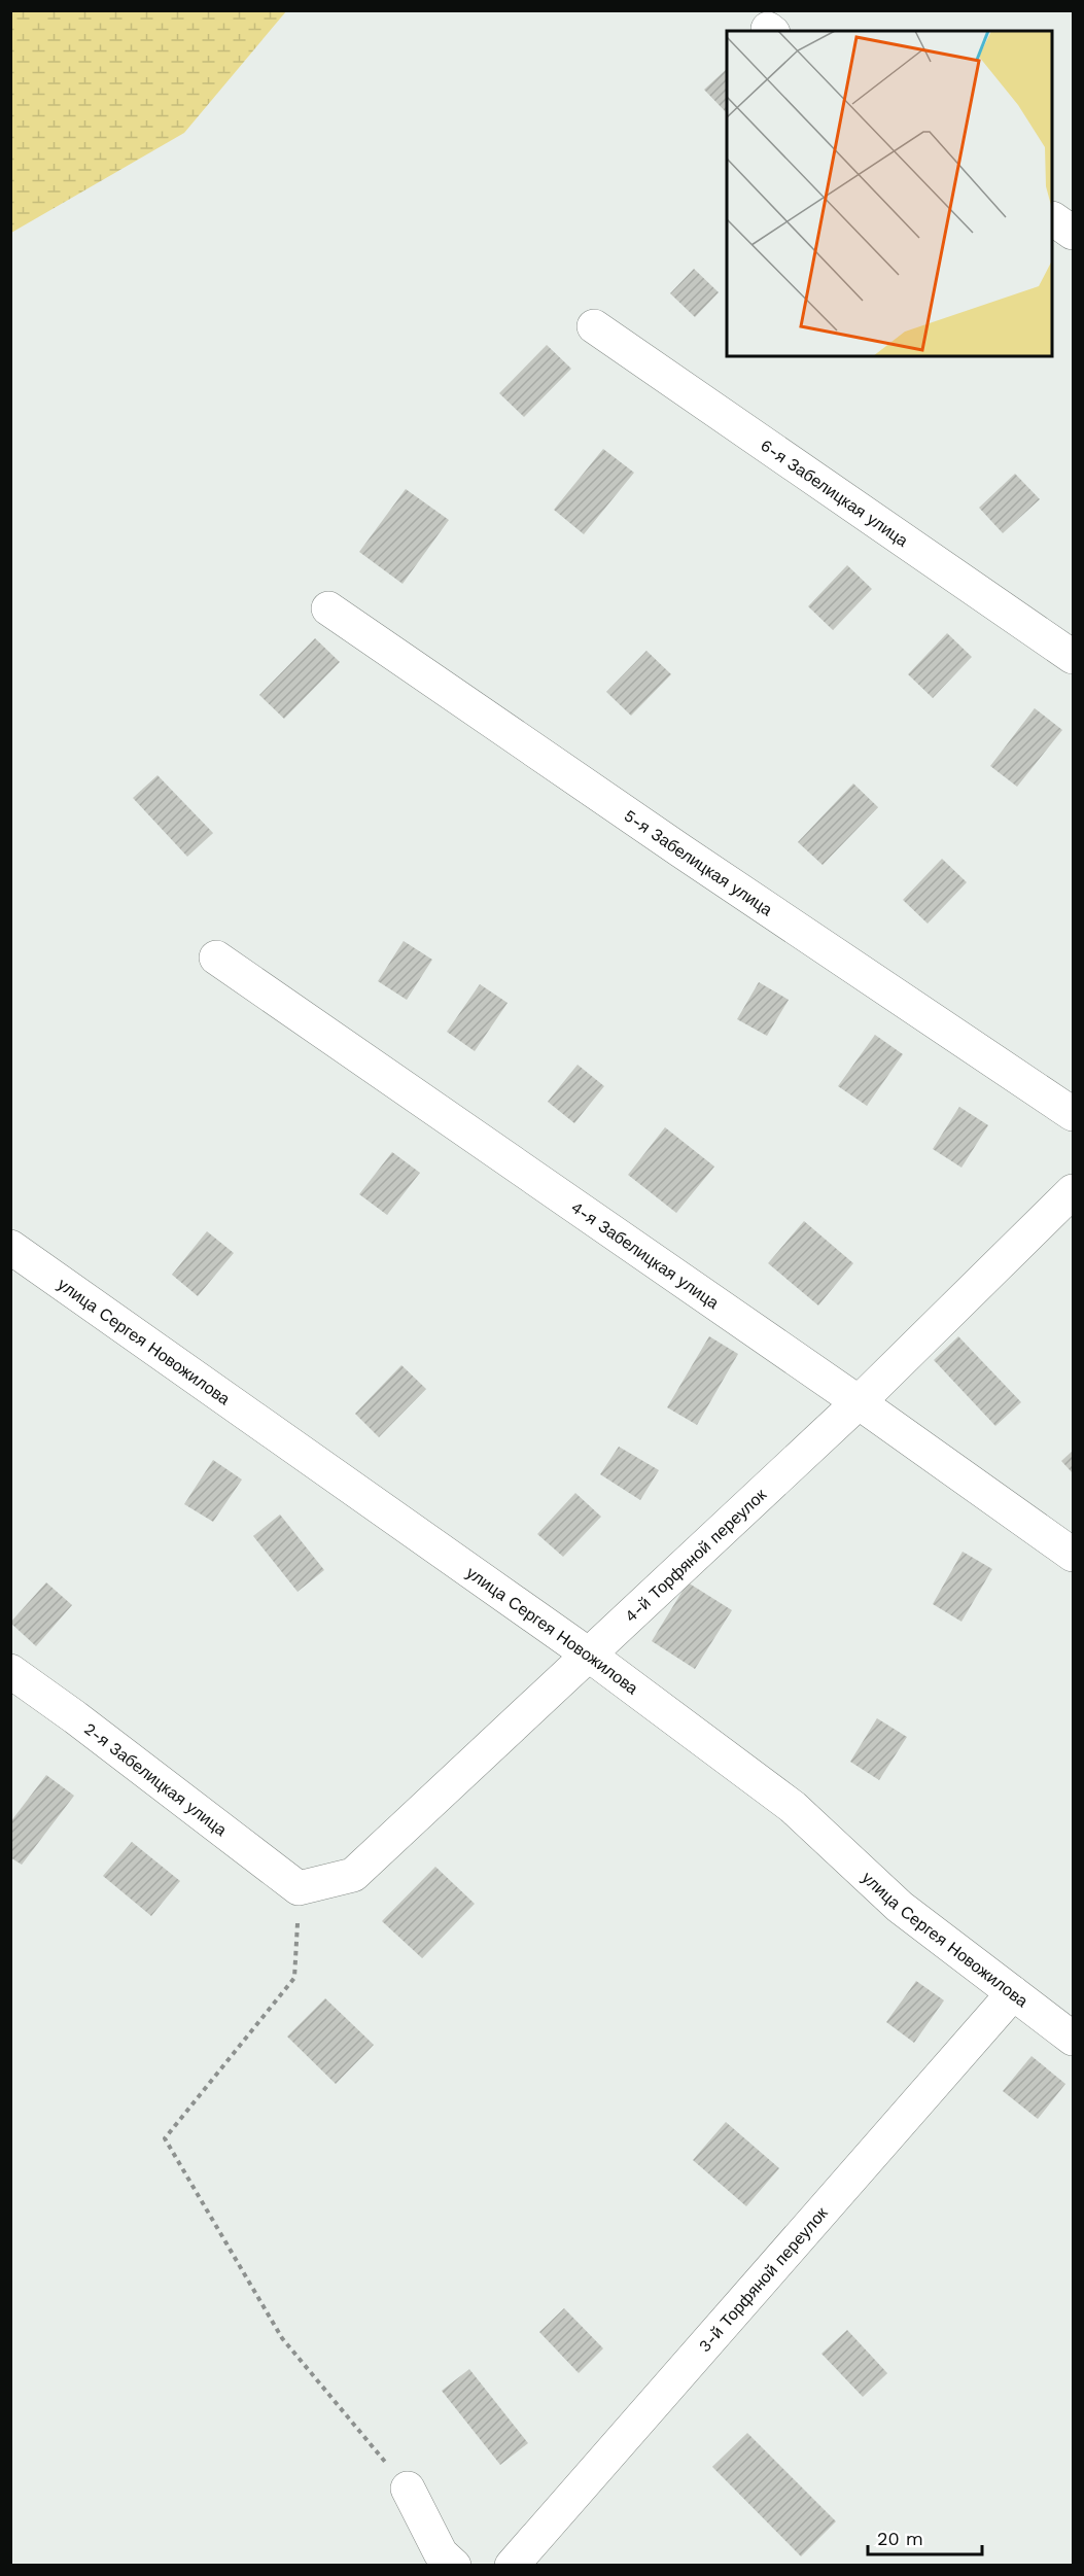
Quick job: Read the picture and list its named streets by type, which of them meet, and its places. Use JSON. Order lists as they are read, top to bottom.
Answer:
{
  "streets": {
    "street": [
      "6-я Забелицкая улица",
      "5-я Забелицкая улица",
      "4-я Забелицкая улица",
      "улица Сергея Новожилова",
      "4-й Торфяной переулок",
      "2-я Забелицкая улица",
      "3-й Торфяной переулок"
    ]
  },
  "crossings": [
    ["4-я Забелицкая улица", "4-й Торфяной переулок"],
    ["улица Сергея Новожилова", "4-й Торфяной переулок"],
    ["улица Сергея Новожилова", "3-й Торфяной переулок"],
    ["4-й Торфяной переулок", "2-я Забелицкая улица"]
  ],
  "scale_bar": "20 m"
}
